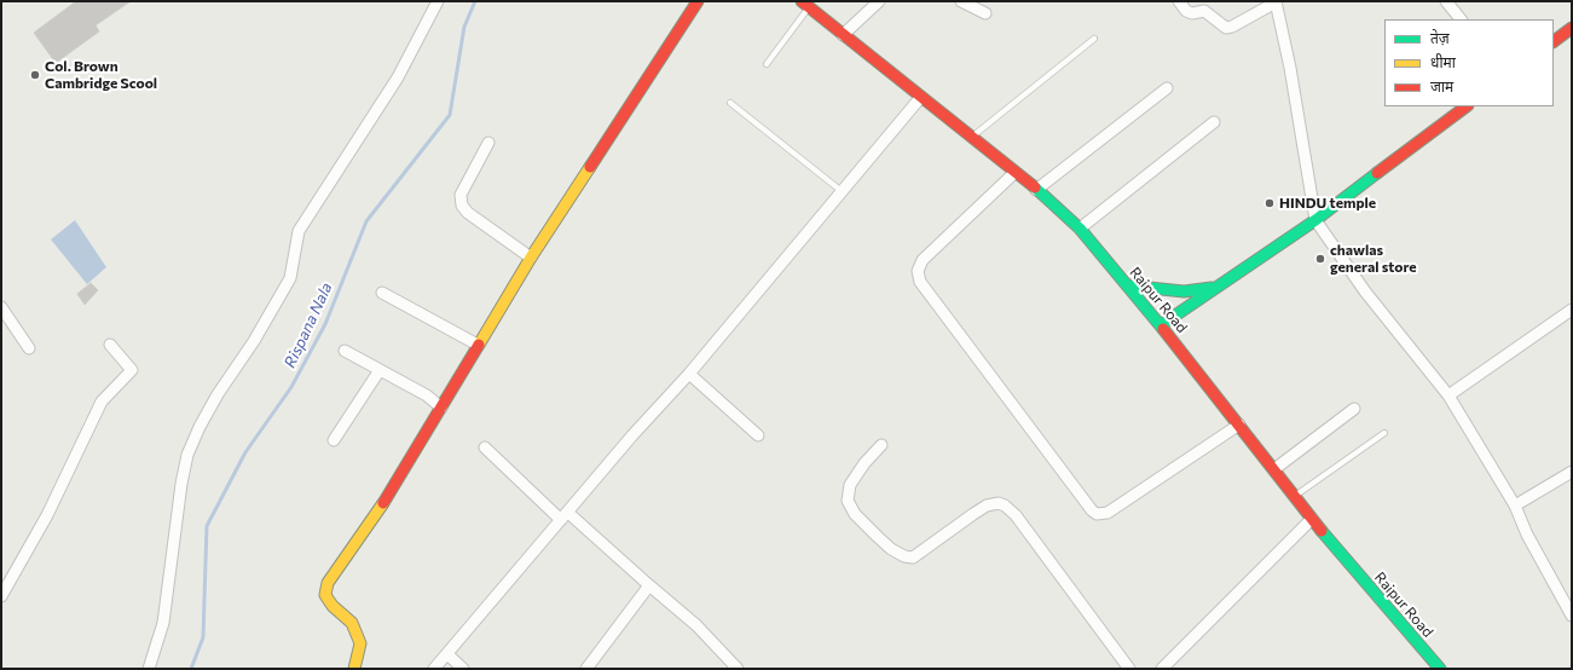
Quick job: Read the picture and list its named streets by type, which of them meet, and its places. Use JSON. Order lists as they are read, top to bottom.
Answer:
{
  "streets": {
    "main road": ["Raipur Road"]
  },
  "water": ["Rispana Nala"],
  "places": ["Col. Brown Cambridge Scool", "HINDU temple", "chawlas general store"],
  "legend": ["तेज़", "धीमा", "जाम"]
}
